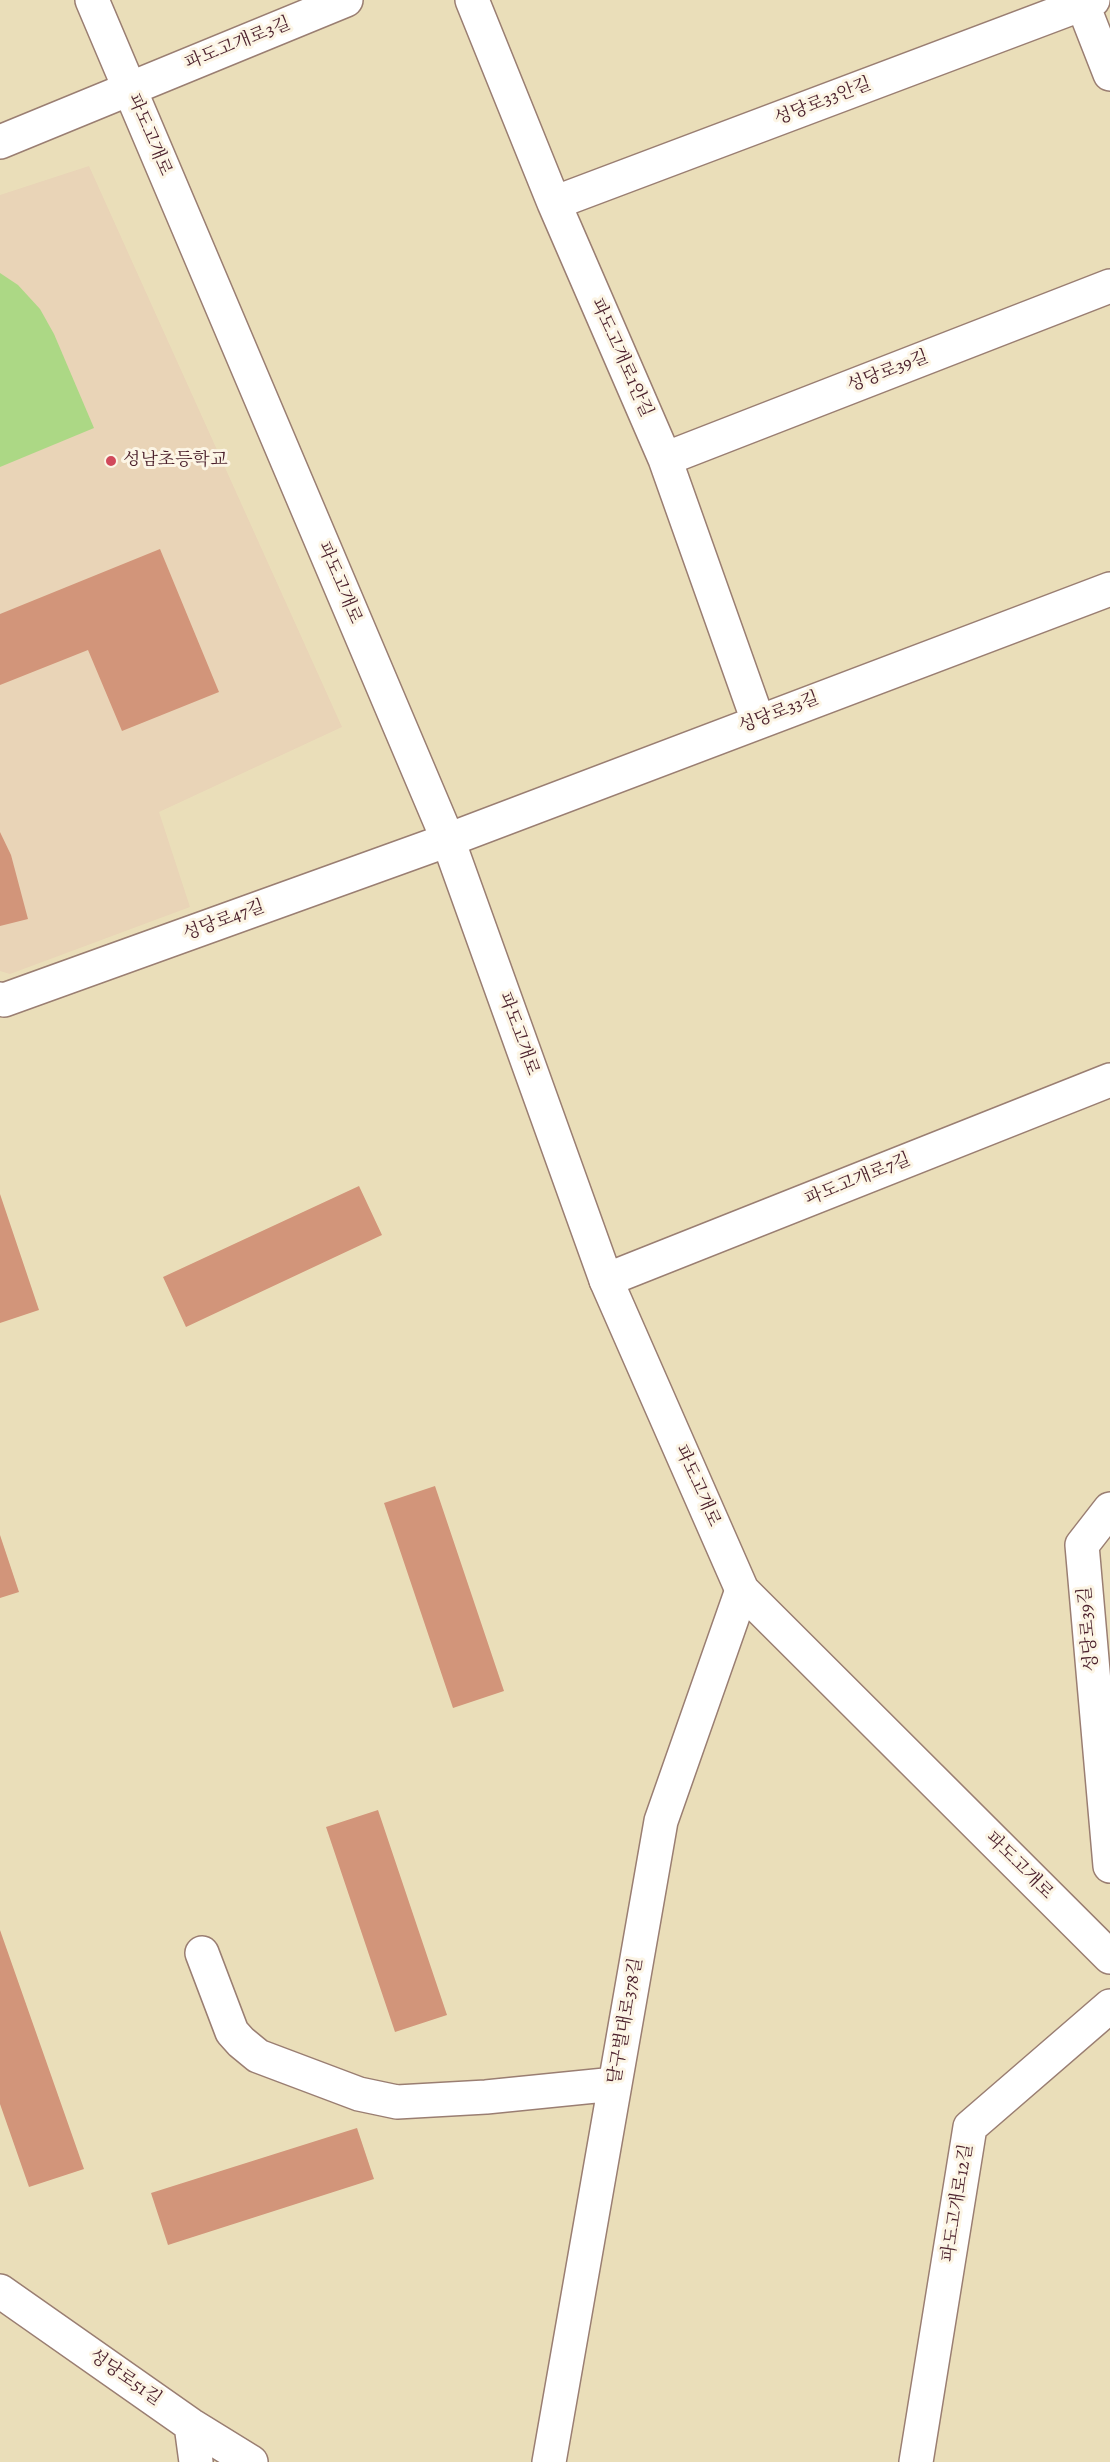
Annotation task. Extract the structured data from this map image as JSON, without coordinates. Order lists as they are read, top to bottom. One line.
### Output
{"streets":{"street":["파도고개로3길","성당로33안길","파도고개로","파도고개로1안길","성당로39길","성당로33길","성당로47길","파도고개로7길","달구벌대로378길","파도고개로12길","성당로51길"]},"crossings":[["파도고개로3길","파도고개로"],["성당로33안길","파도고개로1안길"],["파도고개로","성당로33길"],["파도고개로","성당로47길"],["파도고개로","파도고개로7길"],["파도고개로","달구벌대로378길"],["파도고개로1안길","성당로39길"],["파도고개로1안길","성당로33길"],["성당로33길","성당로47길"]],"places":["성남초등학교"]}
